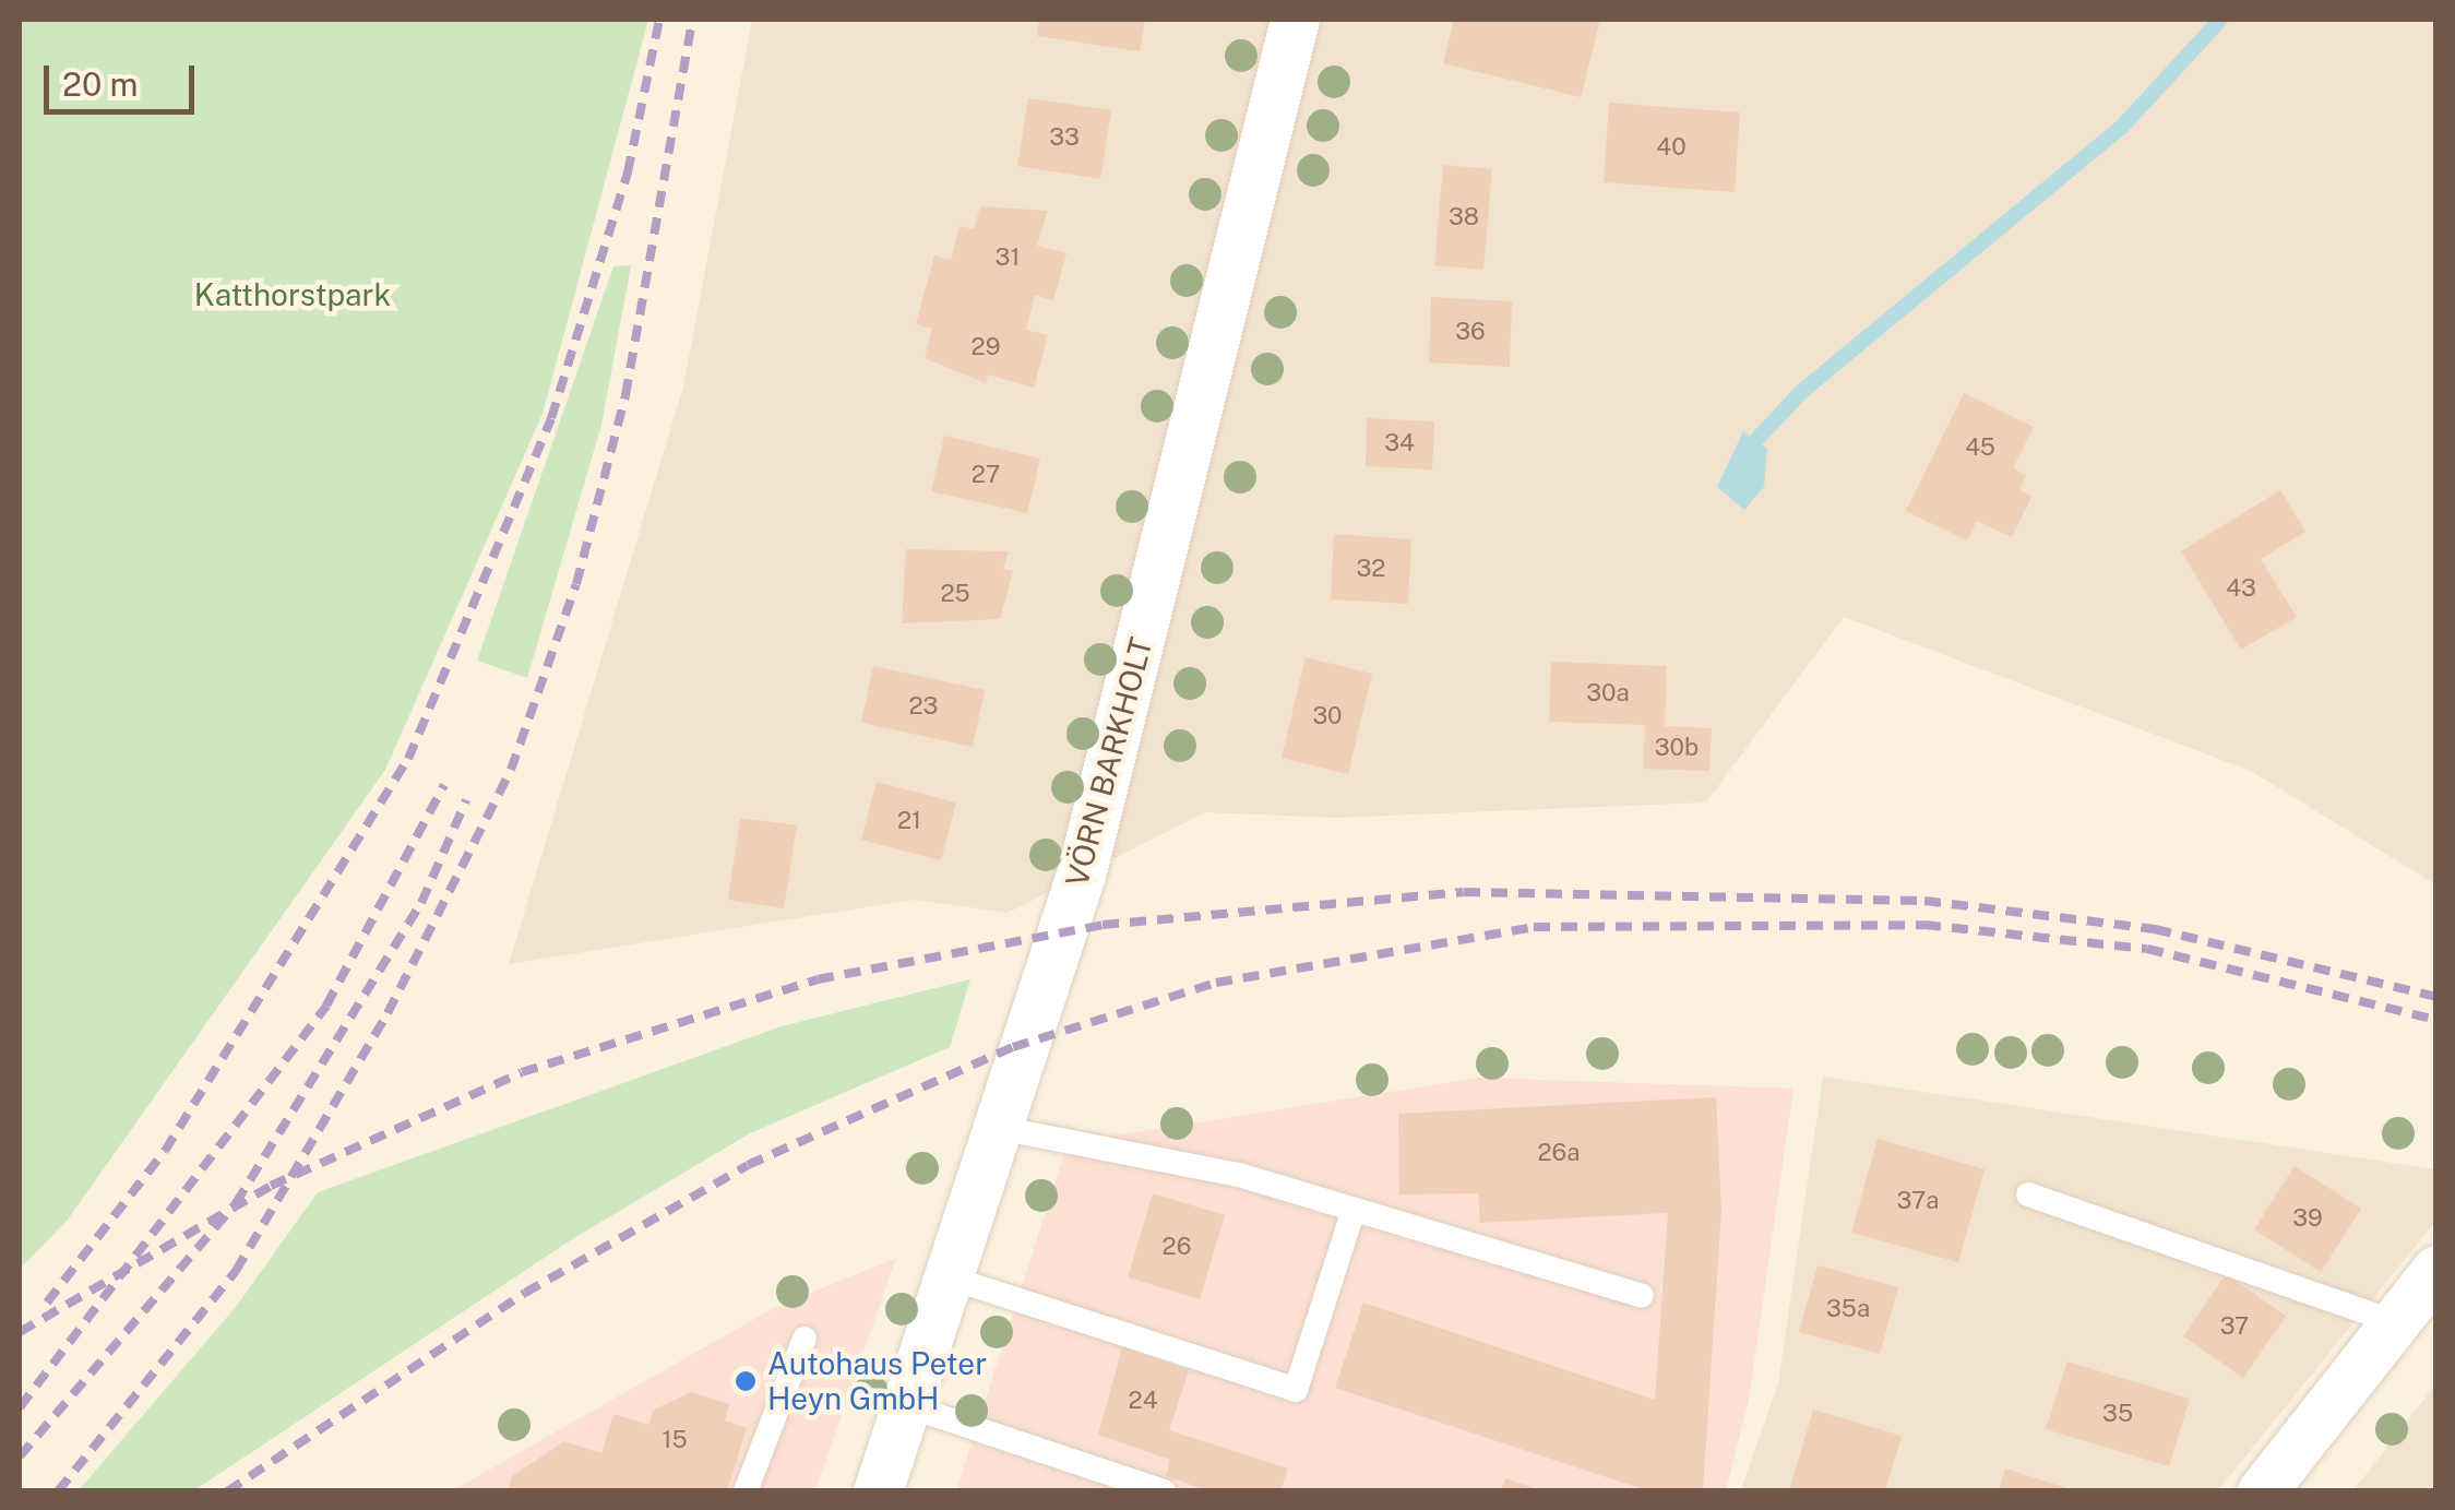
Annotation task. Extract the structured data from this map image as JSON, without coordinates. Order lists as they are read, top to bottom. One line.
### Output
{"streets":{"street":["VÖRN BARKHOLT"]},"parks":["Katthorstpark"],"places":["Autohaus Peter Heyn GmbH"],"house_numbers":["33","40","38","31","36","29","34","45","27","32","43","25","30a","23","30","30b","21","26a","37a","39","26","35a","37","24","35","15"],"scale_bar":"20 m"}
